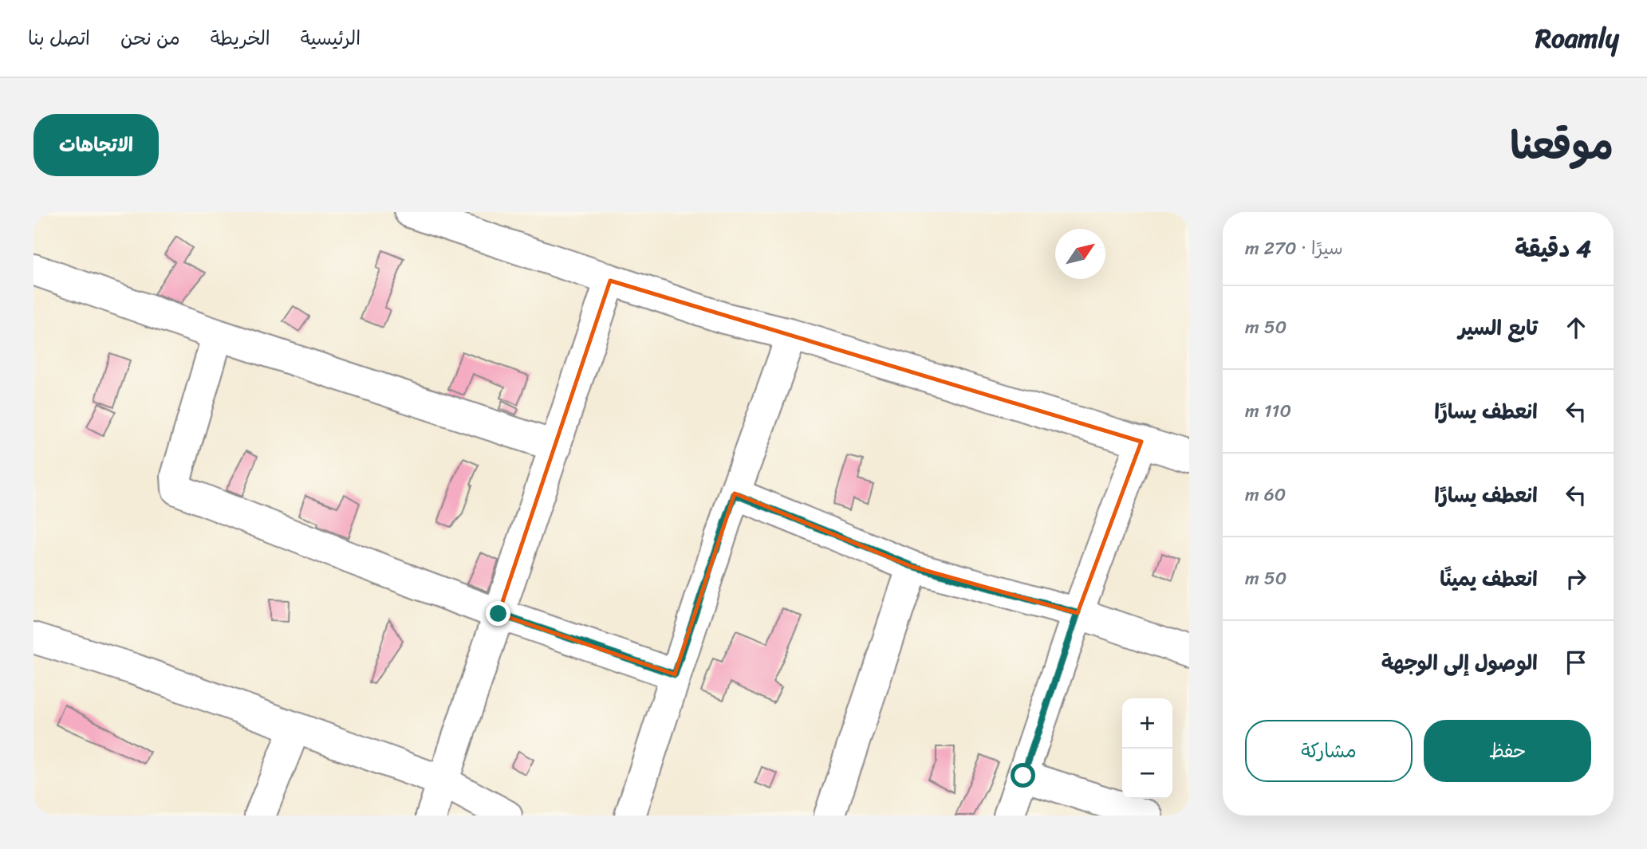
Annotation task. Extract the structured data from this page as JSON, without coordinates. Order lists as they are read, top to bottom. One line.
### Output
{"north":"top right","page":{"header":"Roamly","nav":["الرئيسية","الخريطة","من نحن","اتصل بنا"],"title":"موقعنا","buttons":["الاتجاهات",["حفظ","مشاركة"]],"heading":["4 دقيقة","سيرًا · 270 m"],"list":[["تابع السير","50 m"],["انعطف يسارًا","110 m"],["انعطف يسارًا","60 m"],["انعطف يمينًا","50 m"],"الوصول إلى الوجهة"],"map_buttons":["+","−"]}}
